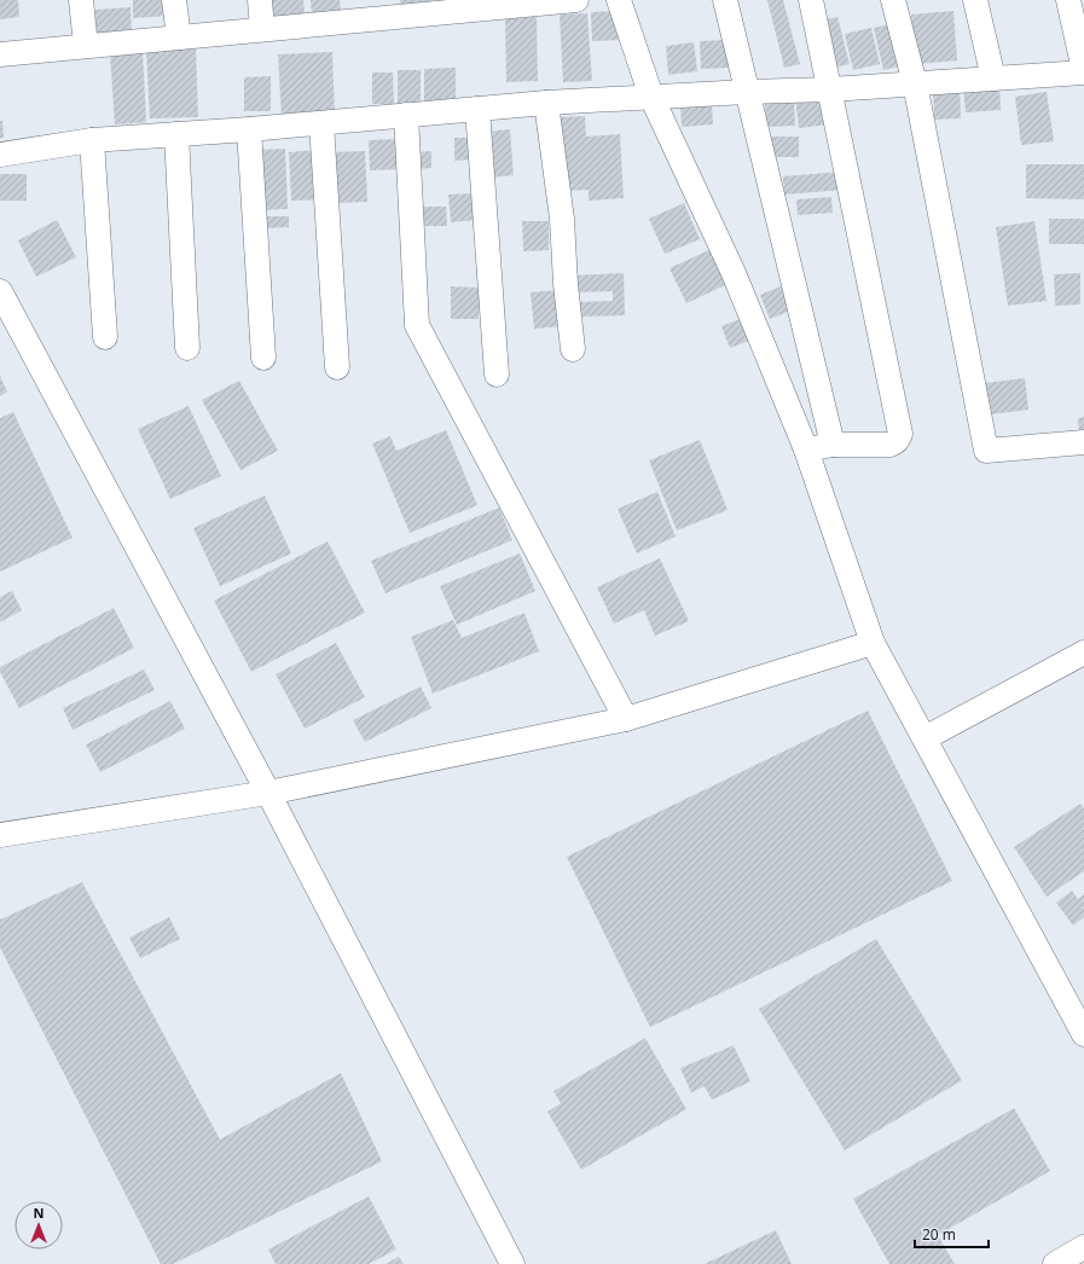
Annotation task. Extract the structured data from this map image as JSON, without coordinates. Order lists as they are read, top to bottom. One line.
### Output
{"scale_bar":"20 m","north":"top"}
